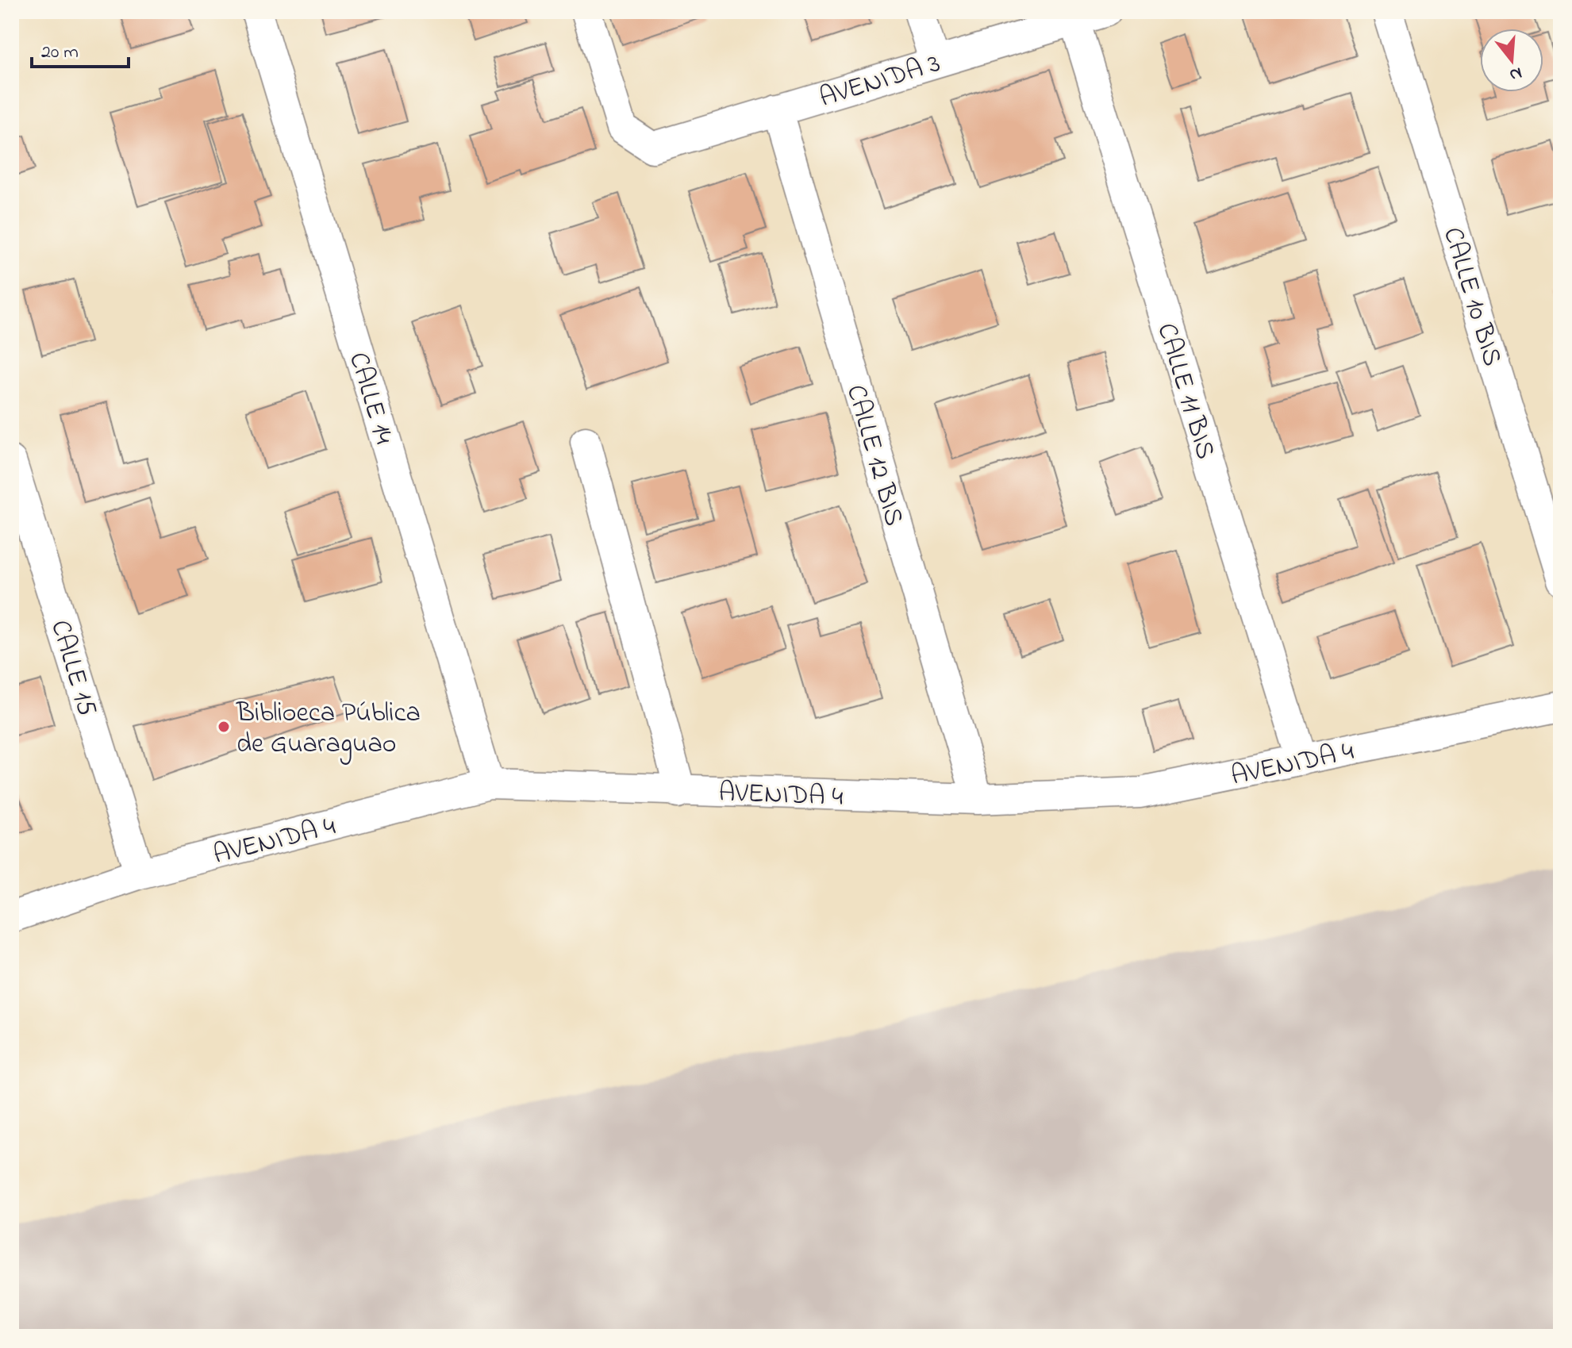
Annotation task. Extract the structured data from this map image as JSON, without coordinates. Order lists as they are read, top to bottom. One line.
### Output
{"streets":{"street":["AVENIDA 3","CALLE 10 BIS","CALLE 11 BIS","CALLE 14","CALLE 12 BIS","CALLE 15","AVENIDA 4"]},"crossings":[["AVENIDA 3","CALLE 11 BIS"],["AVENIDA 3","CALLE 12 BIS"],["CALLE 11 BIS","AVENIDA 4"],["CALLE 14","AVENIDA 4"],["CALLE 12 BIS","AVENIDA 4"],["CALLE 15","AVENIDA 4"]],"places":["Biblioeca Pública de Guaraguao"],"scale_bar":"20 m","north":"bottom"}
